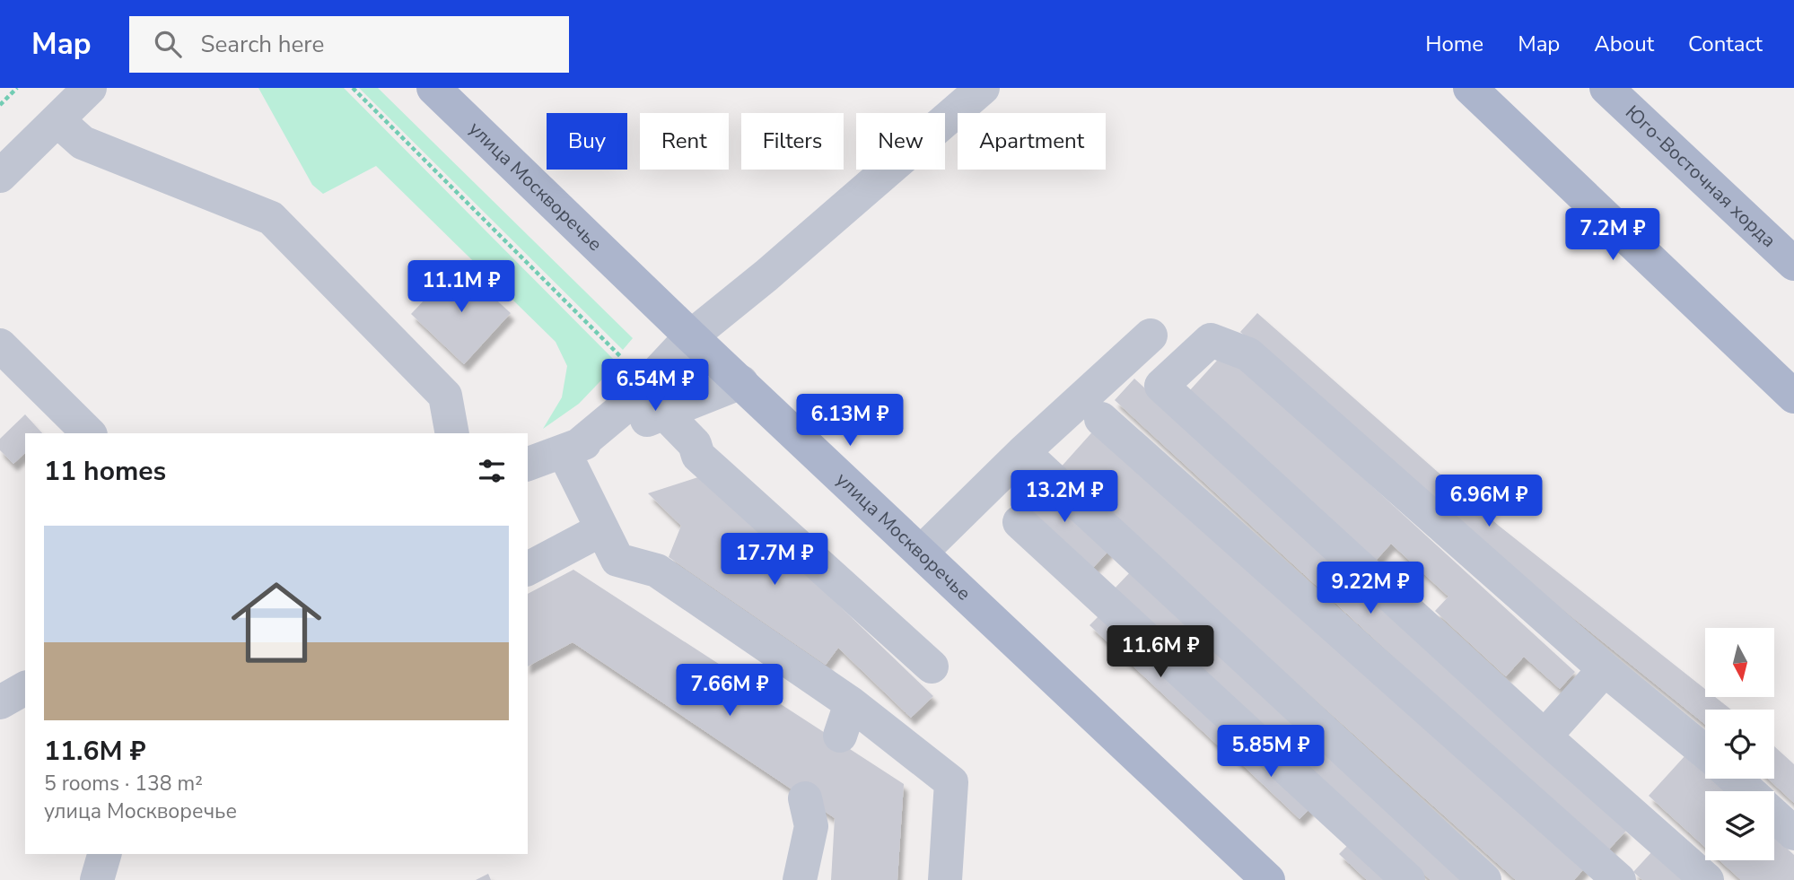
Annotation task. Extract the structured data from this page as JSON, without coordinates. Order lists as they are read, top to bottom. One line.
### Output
{"streets":{"main road":["Юго-Восточная хорда","улица Москворечье"]},"north":"bottom","page":{"header":"Map","search":"Search here","nav":["Home","Map","About","Contact"],"chip":["Buy","Rent","Filters","New","Apartment"],"price":["7.2M ₽","11.1M ₽","6.54M ₽","6.13M ₽","13.2M ₽","6.96M ₽","17.7M ₽","9.22M ₽","11.6M ₽","7.66M ₽","5.85M ₽"],"heading":"11 homes","list":[{"name":"11.6M ₽","note":"5 rooms · 138 m² · улица Москворечье"}]}}
